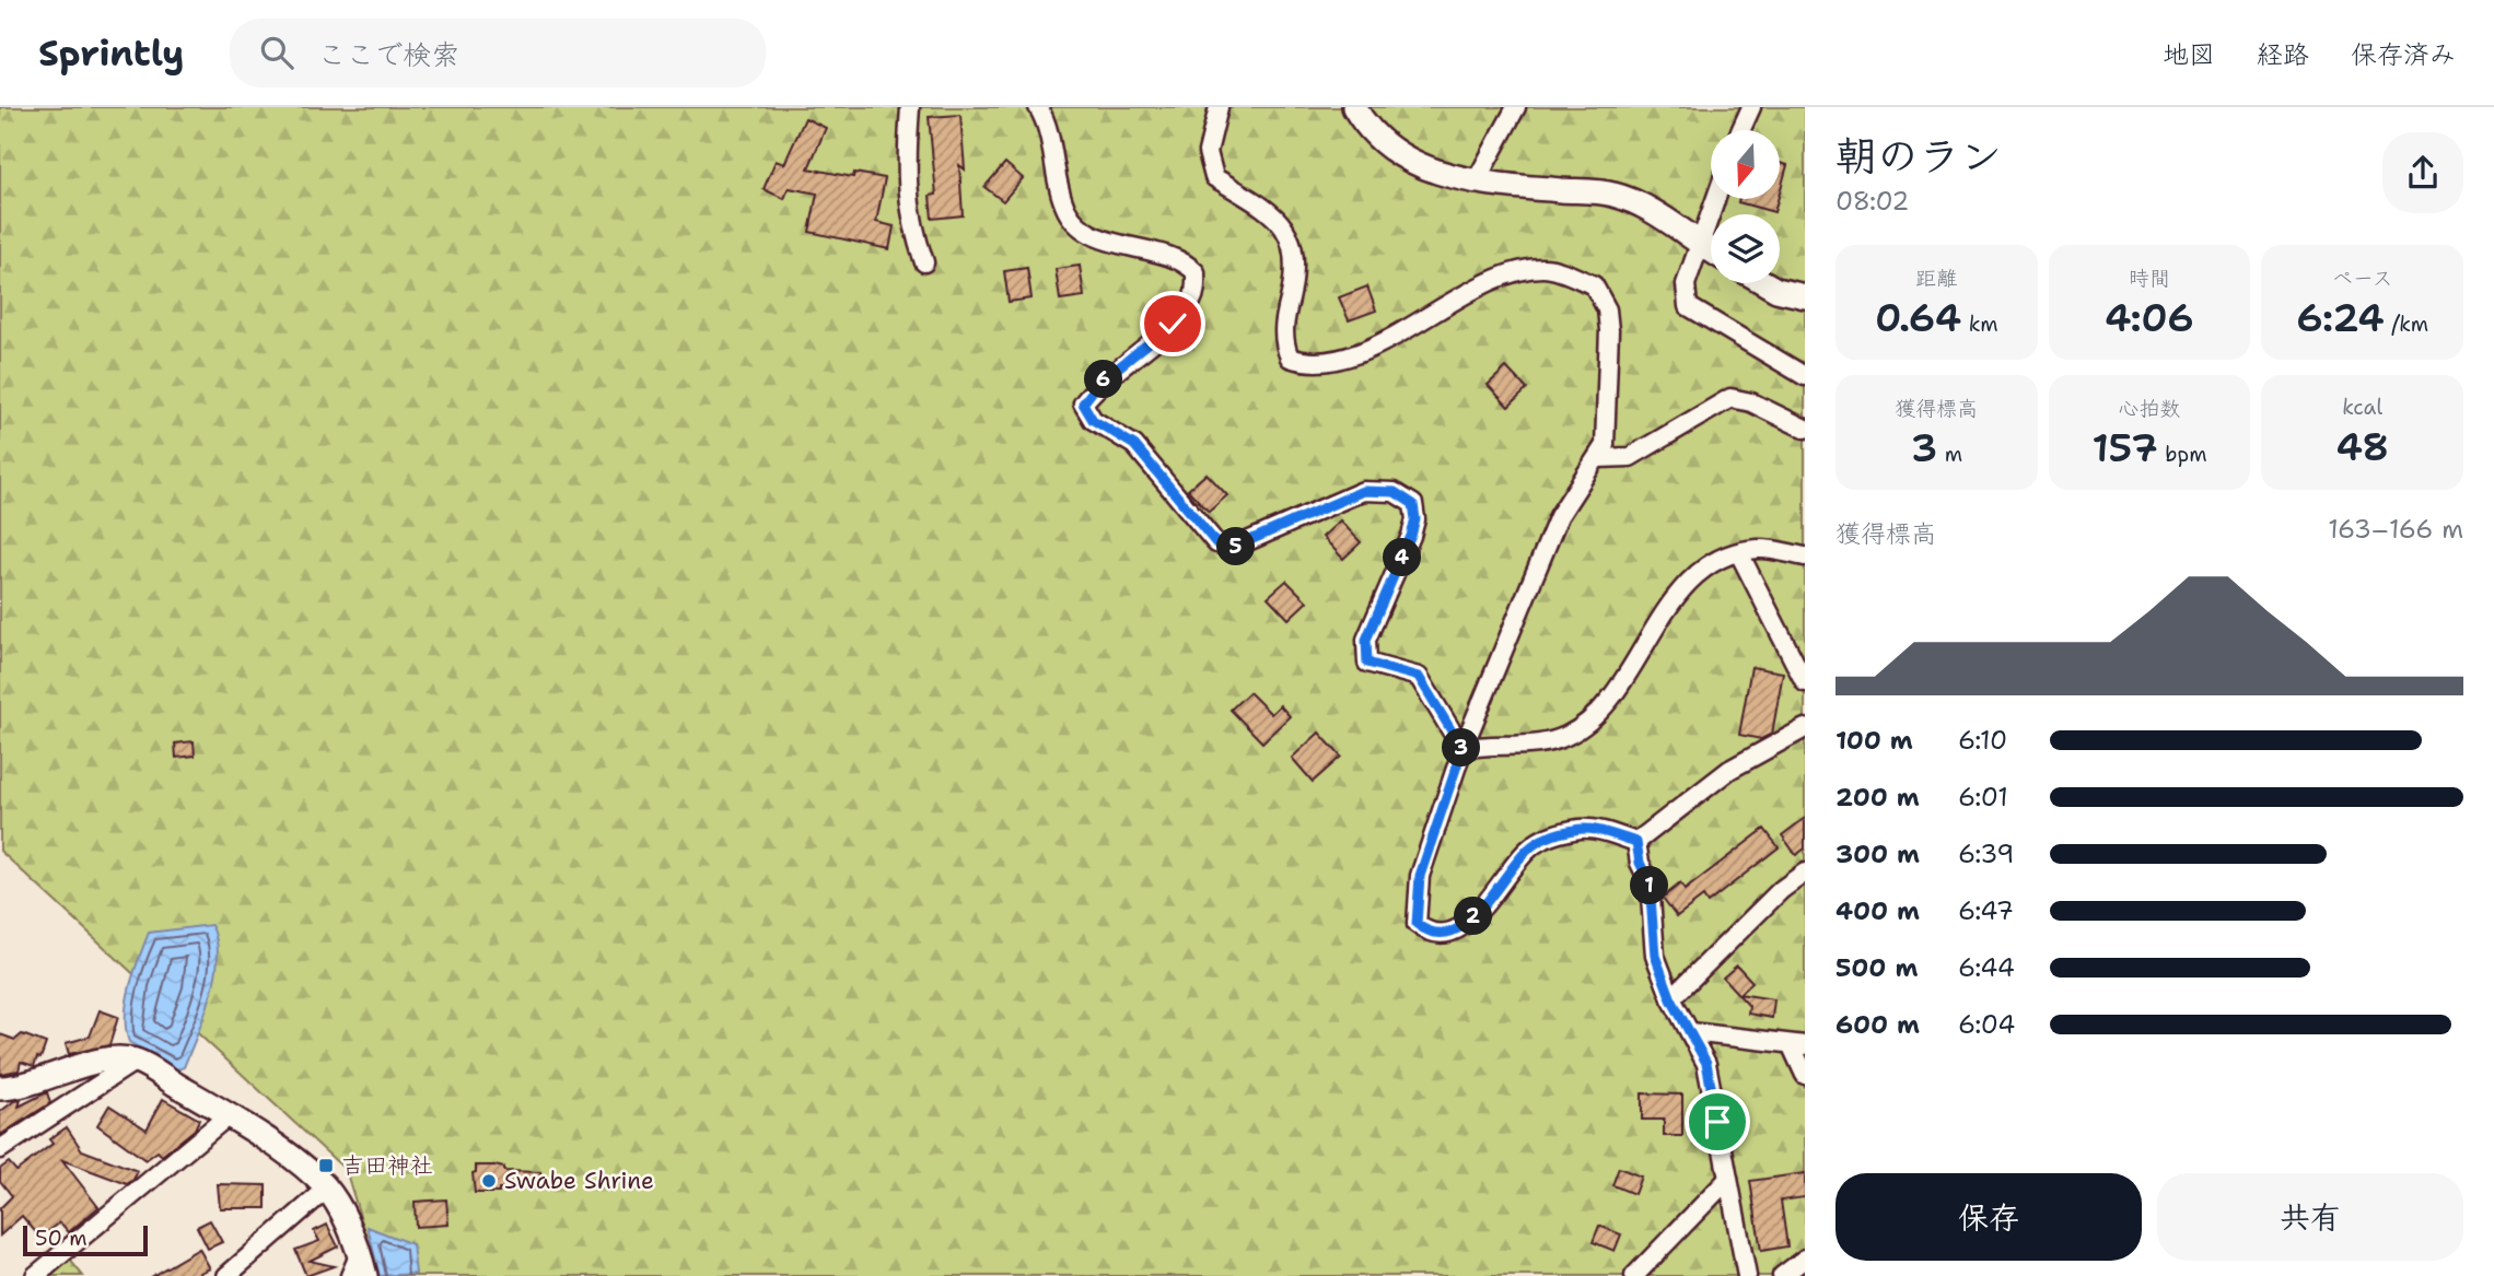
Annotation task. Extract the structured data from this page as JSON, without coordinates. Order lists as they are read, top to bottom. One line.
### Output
{"places":{"transit":["吉田神社"],"other":["Swabe Shrine"]},"scale_bar":"50 m","north":"bottom","page":{"header":"Sprintly","search":"ここで検索","nav":["地図","経路","保存済み"],"heading":["朝のラン","08:02"],"stats":[["距離","0.64 km"],["時間","4:06"],["ペース","6:24 /km"],["獲得標高","3 m"],["心拍数","157 bpm"],["kcal","48"]],"pins":["6","5","4","3","1","2"],"chart":["獲得標高","163–166 m"],"list":[{"name":"100 m","note":"6:10"},{"name":"200 m","note":"6:01"},{"name":"300 m","note":"6:39"},{"name":"400 m","note":"6:47"},{"name":"500 m","note":"6:44"},{"name":"600 m","note":"6:04"}],"buttons":["保存","共有"],"scale":"50 m"}}
